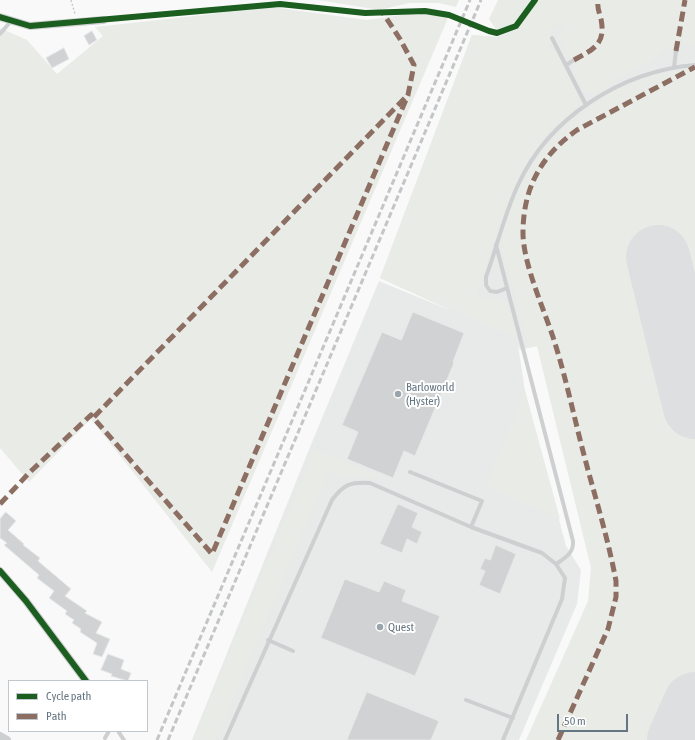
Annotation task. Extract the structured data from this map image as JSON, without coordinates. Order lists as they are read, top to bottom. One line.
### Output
{"places":["Barloworld (Hyster)","Quest"],"legend":["Cycle path","Path"],"scale_bar":"50 m"}
